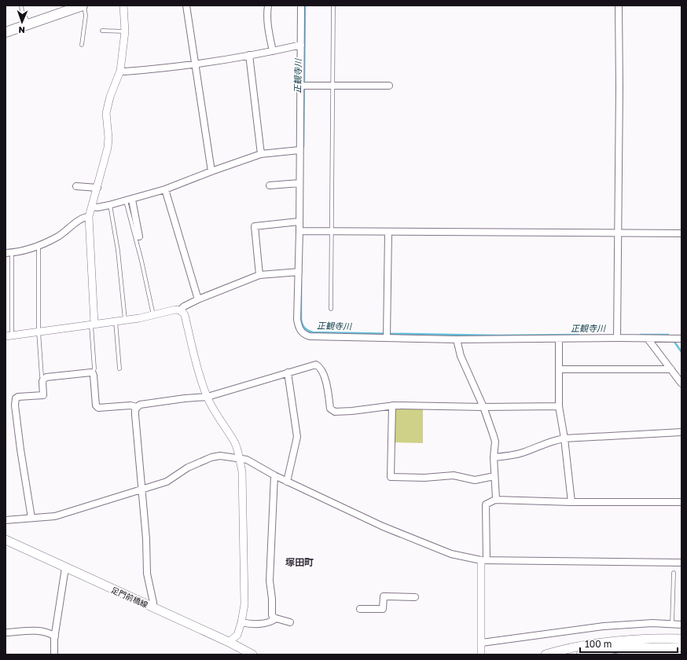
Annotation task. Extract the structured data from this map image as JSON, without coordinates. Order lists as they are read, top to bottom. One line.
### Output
{"streets":{"main road":["足門前橋線"]},"districts":["塚田町"],"water":["正観寺川"],"scale_bar":"100 m","north":"bottom"}
